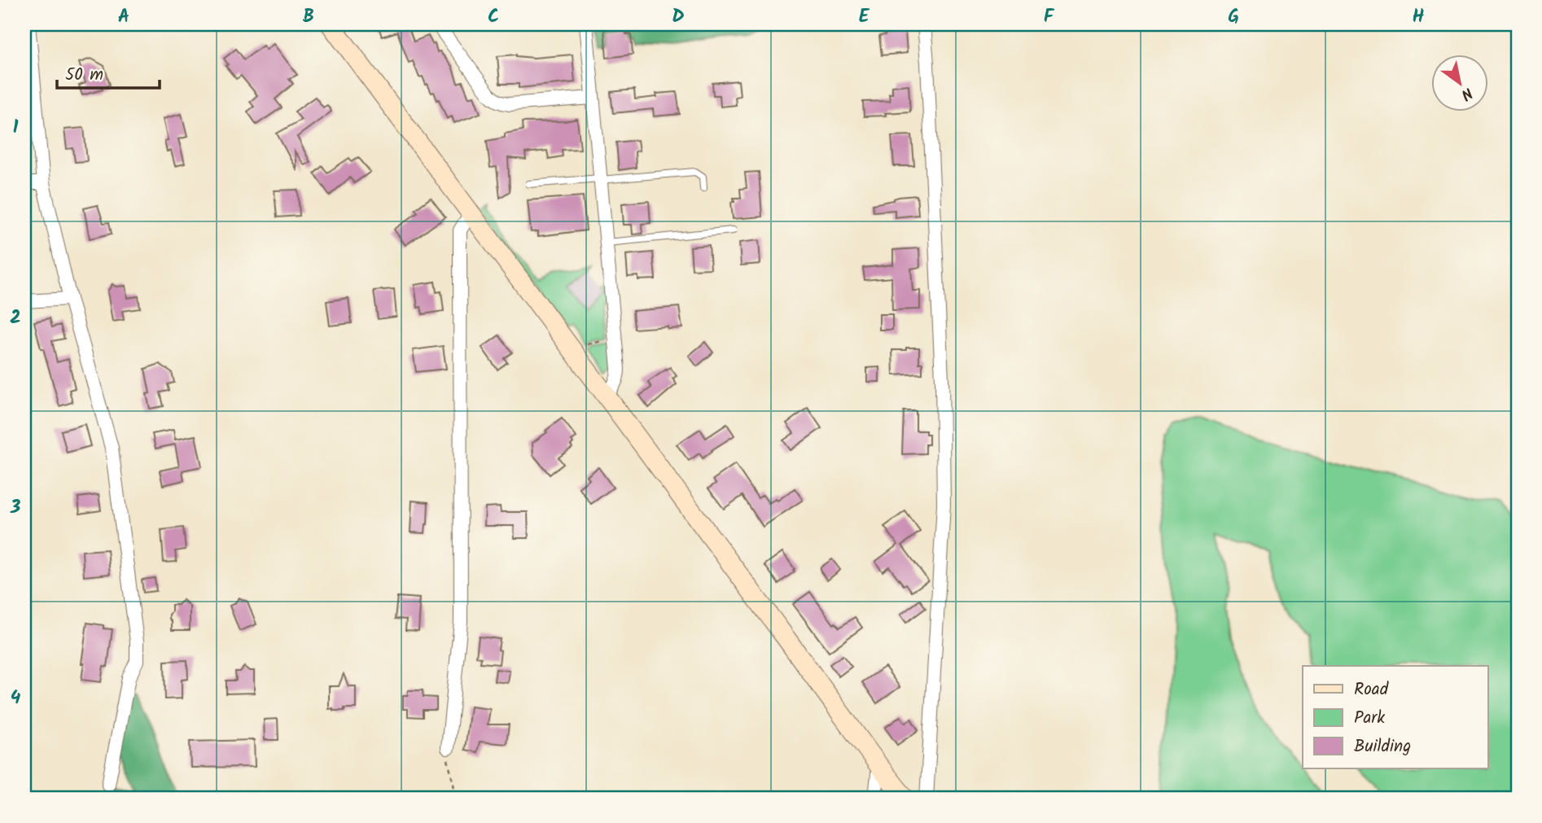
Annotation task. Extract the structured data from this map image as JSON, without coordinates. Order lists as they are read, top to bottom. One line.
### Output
{"legend":["Road","Park","Building"],"scale_bar":"50 m","north":"bottom right","grid":{"columns":["A","B","C","D","E","F","G","H"],"rows":["1","2","3","4"]}}
